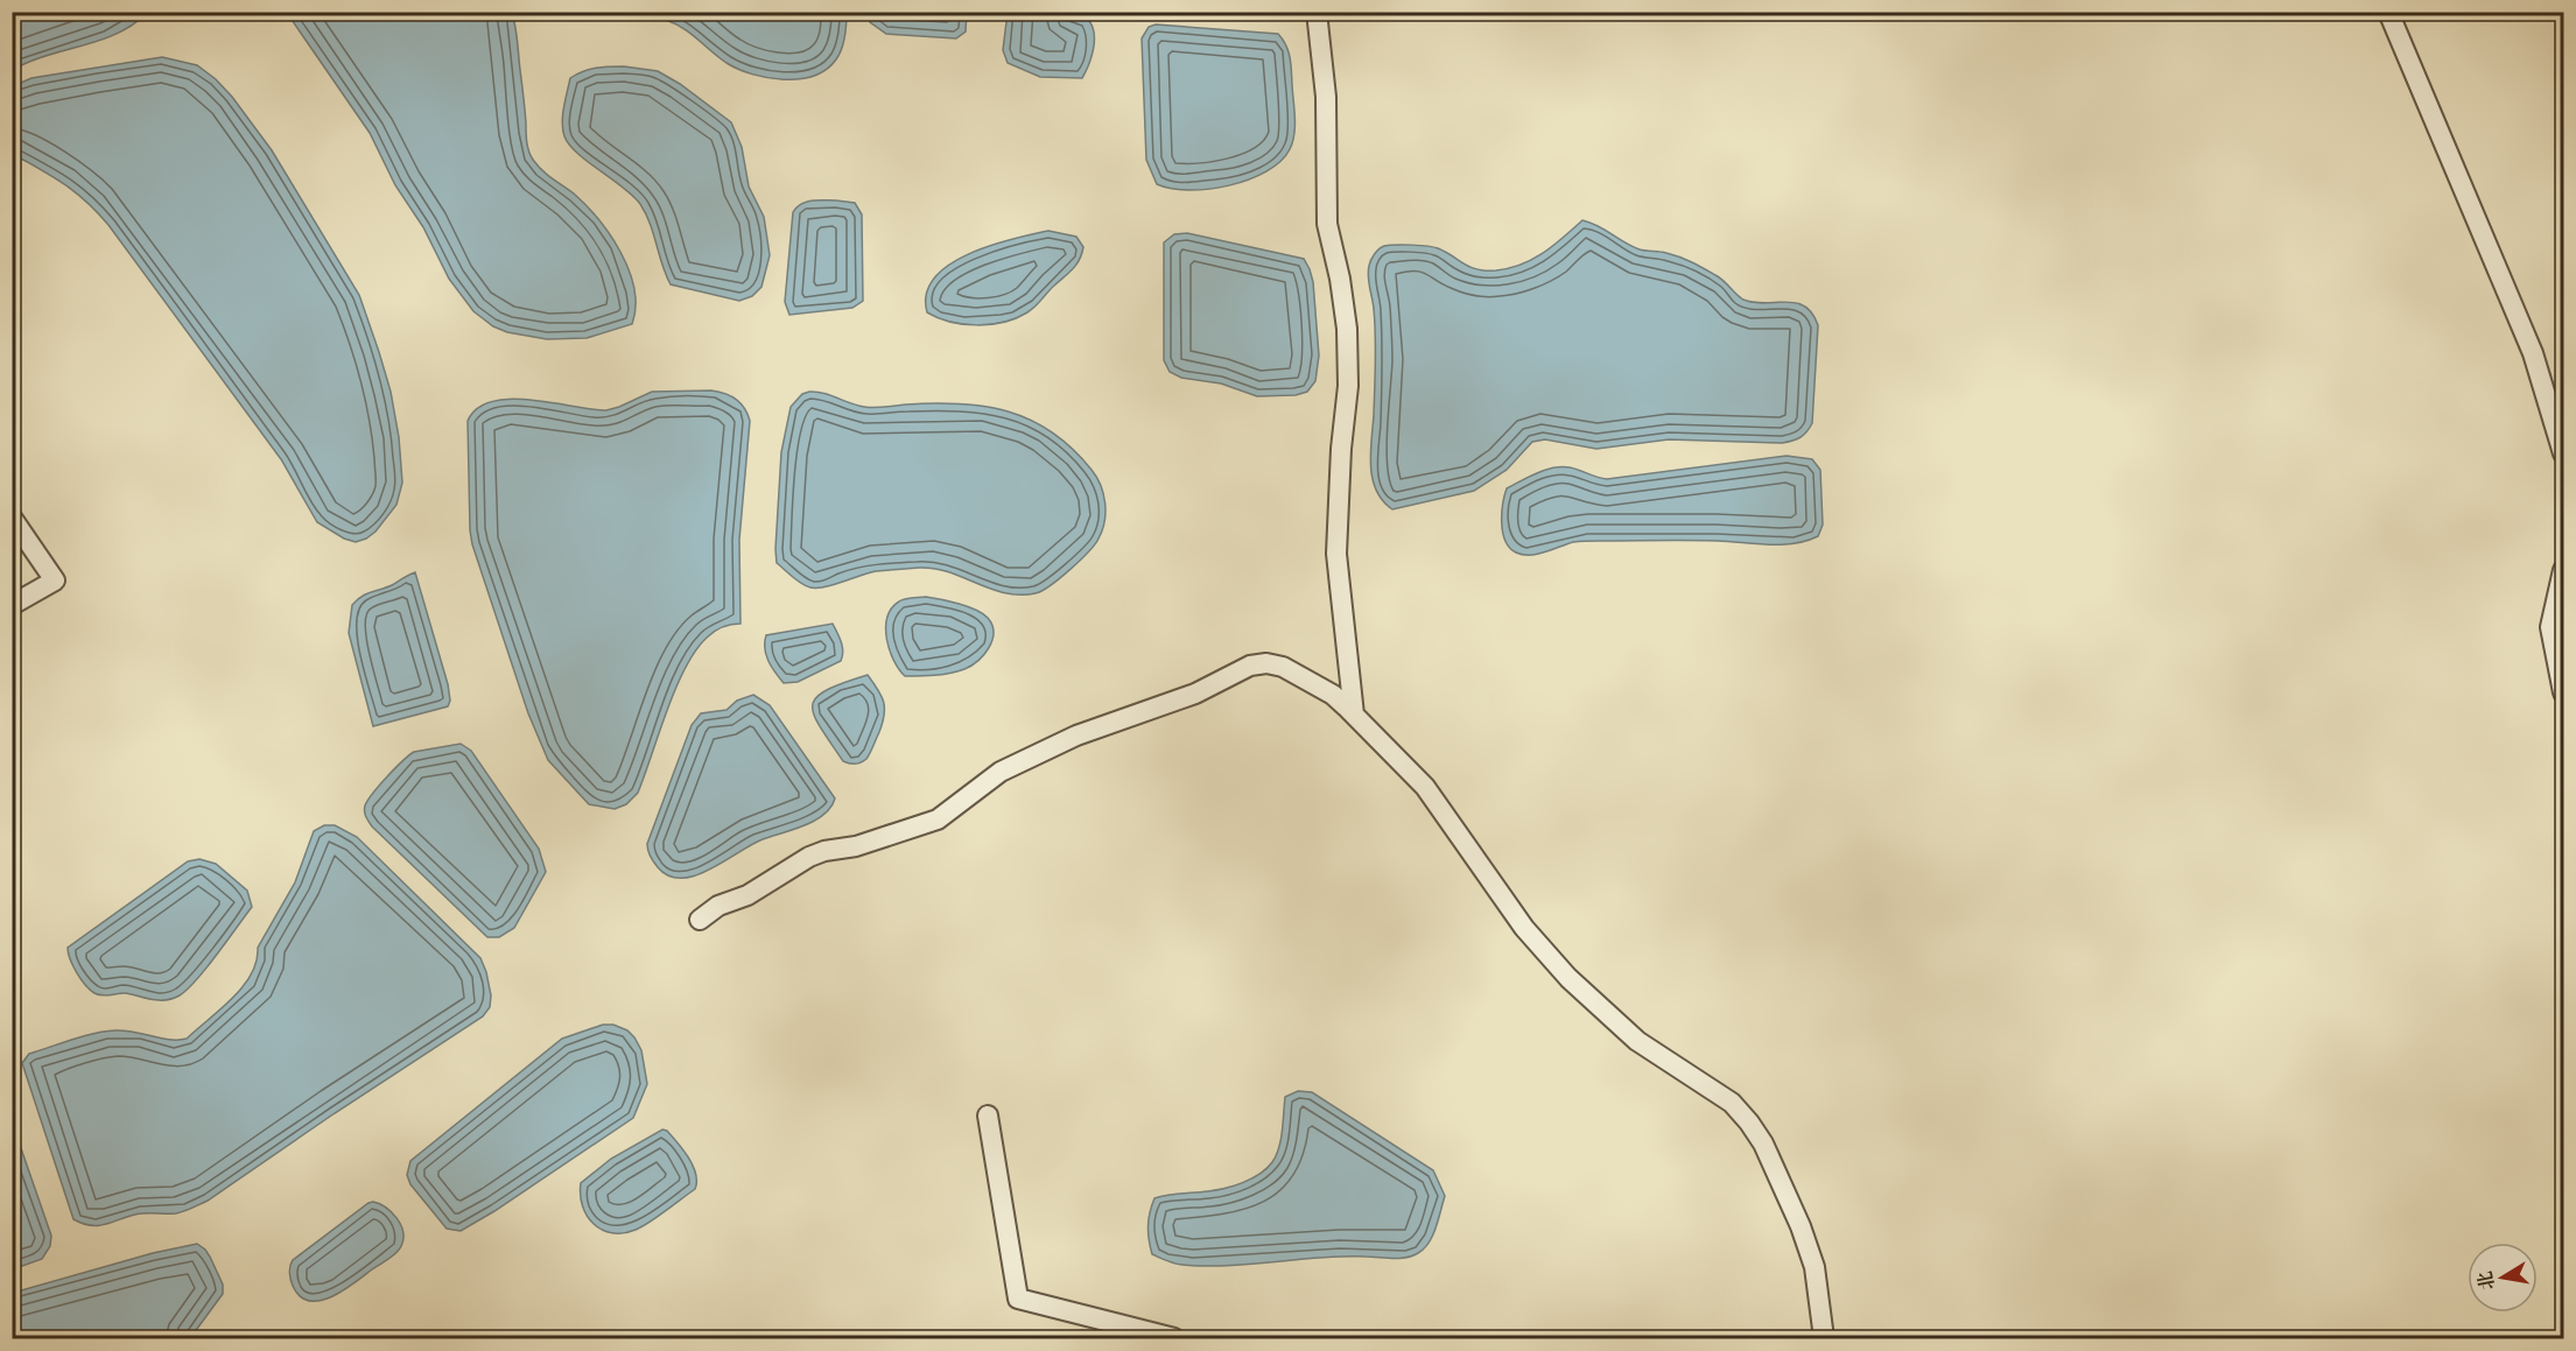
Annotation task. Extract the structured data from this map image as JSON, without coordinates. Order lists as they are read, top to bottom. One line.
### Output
{"north":"left"}
